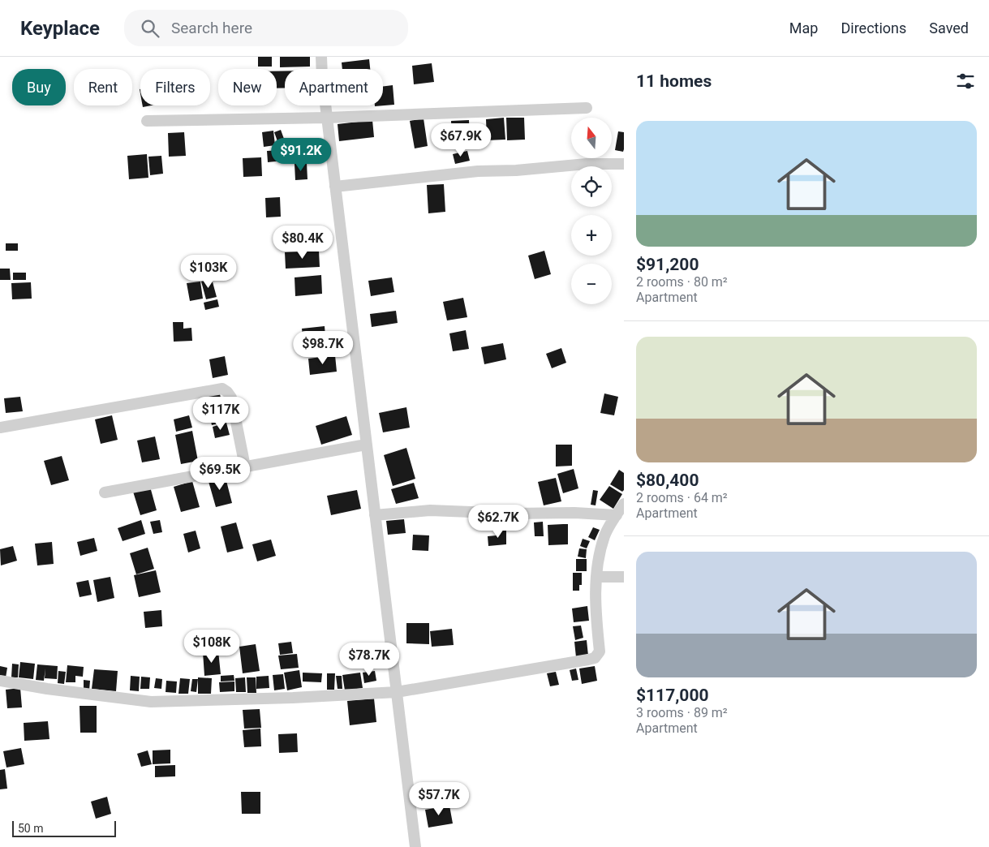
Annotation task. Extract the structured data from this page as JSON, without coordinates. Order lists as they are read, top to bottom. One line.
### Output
{"scale_bar":"50 m","north":"top","page":{"header":"Keyplace","search":"Search here","nav":["Map","Directions","Saved"],"heading":"11 homes","chip":["Buy","Rent","Filters","New","Apartment"],"list":[{"name":"$91,200","note":"2 rooms · 80 m² · Apartment"},{"name":"$80,400","note":"2 rooms · 64 m² · Apartment"},{"name":"$117,000","note":"3 rooms · 89 m² · Apartment"}],"map_buttons":["+","−"],"price":["$67.9K","$91.2K","$80.4K","$103K","$98.7K","$117K","$69.5K","$62.7K","$108K","$78.7K","$57.7K"],"scale":"50 m"}}
